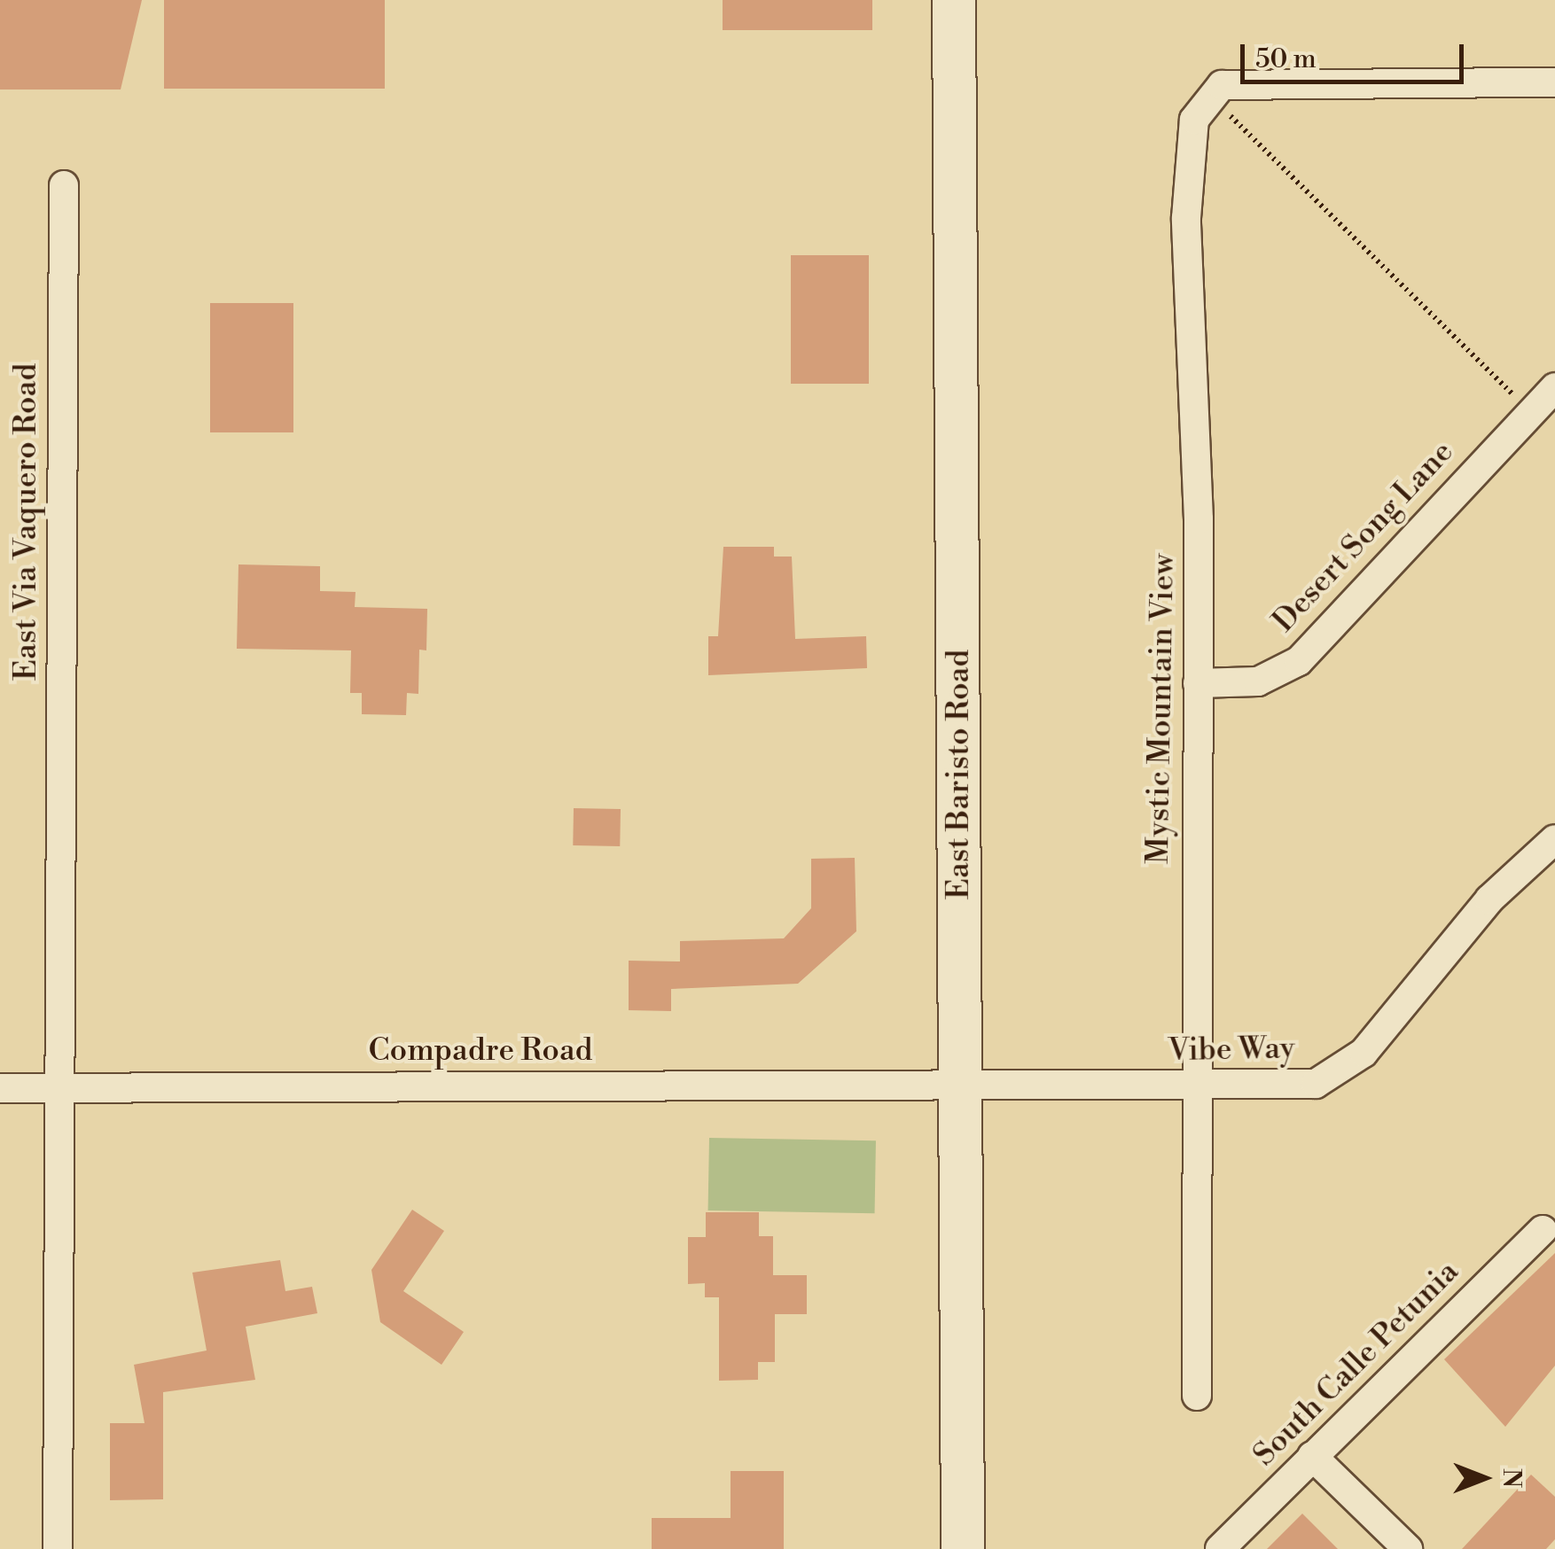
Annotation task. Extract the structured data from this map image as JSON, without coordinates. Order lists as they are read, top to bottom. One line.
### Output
{"streets":{"street":["East Via Vaquero Road","Desert Song Lane","Mystic Mountain View","East Baristo Road","Vibe Way","Compadre Road","South Calle Petunia"]},"crossings":[["East Via Vaquero Road","Compadre Road"],["Desert Song Lane","Mystic Mountain View"],["Mystic Mountain View","Vibe Way"],["East Baristo Road","Vibe Way"],["East Baristo Road","Compadre Road"],["Vibe Way","Compadre Road"]],"scale_bar":"50 m","north":"right"}
